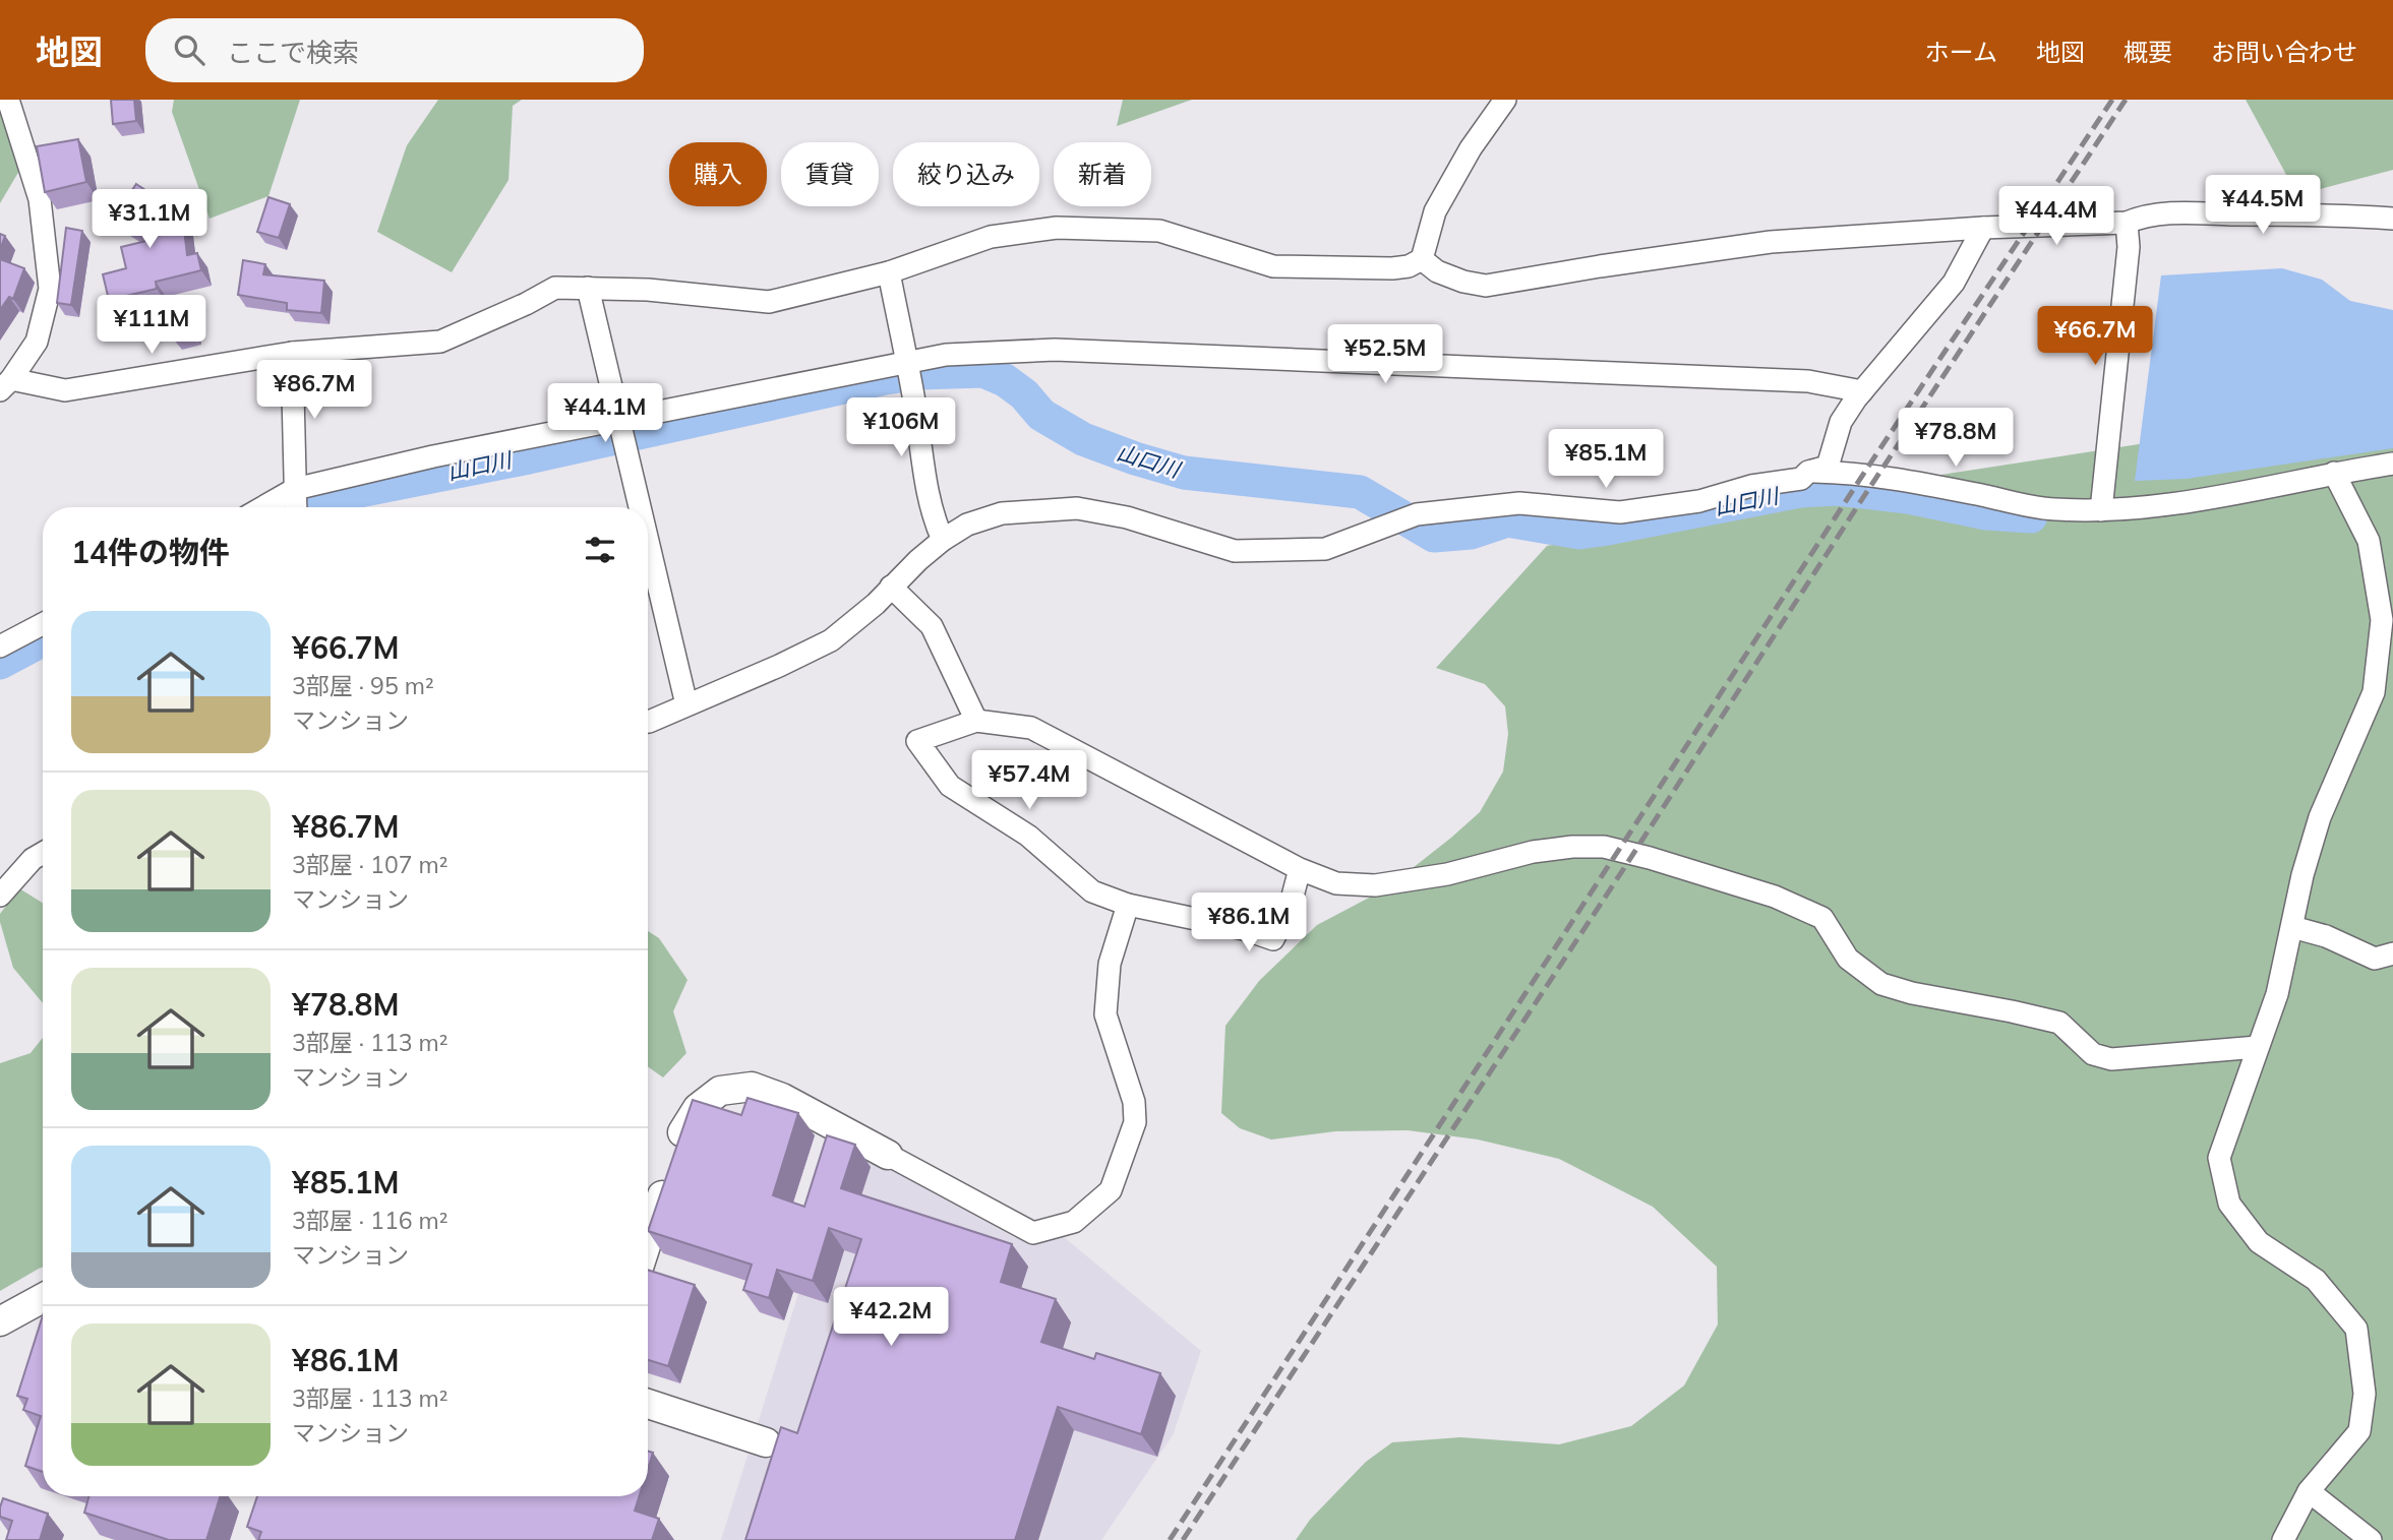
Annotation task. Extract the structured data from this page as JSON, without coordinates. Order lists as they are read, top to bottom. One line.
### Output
{"water":["山口川"],"page":{"header":"地図","search":"ここで検索","nav":["ホーム","地図","概要","お問い合わせ"],"chip":["購入","賃貸","絞り込み","新着"],"price":["¥44.5M","¥44.4M","¥31.1M","¥111M","¥66.7M","¥52.5M","¥86.7M","¥44.1M","¥106M","¥78.8M","¥85.1M","¥57.4M","¥86.1M","¥42.2M"],"heading":"14件の物件","list":[{"name":"¥66.7M","note":"3部屋 · 95 m² · マンション"},{"name":"¥86.7M","note":"3部屋 · 107 m² · マンション"},{"name":"¥78.8M","note":"3部屋 · 113 m² · マンション"},{"name":"¥85.1M","note":"3部屋 · 116 m² · マンション"},{"name":"¥86.1M","note":"3部屋 · 113 m² · マンション"}]}}
